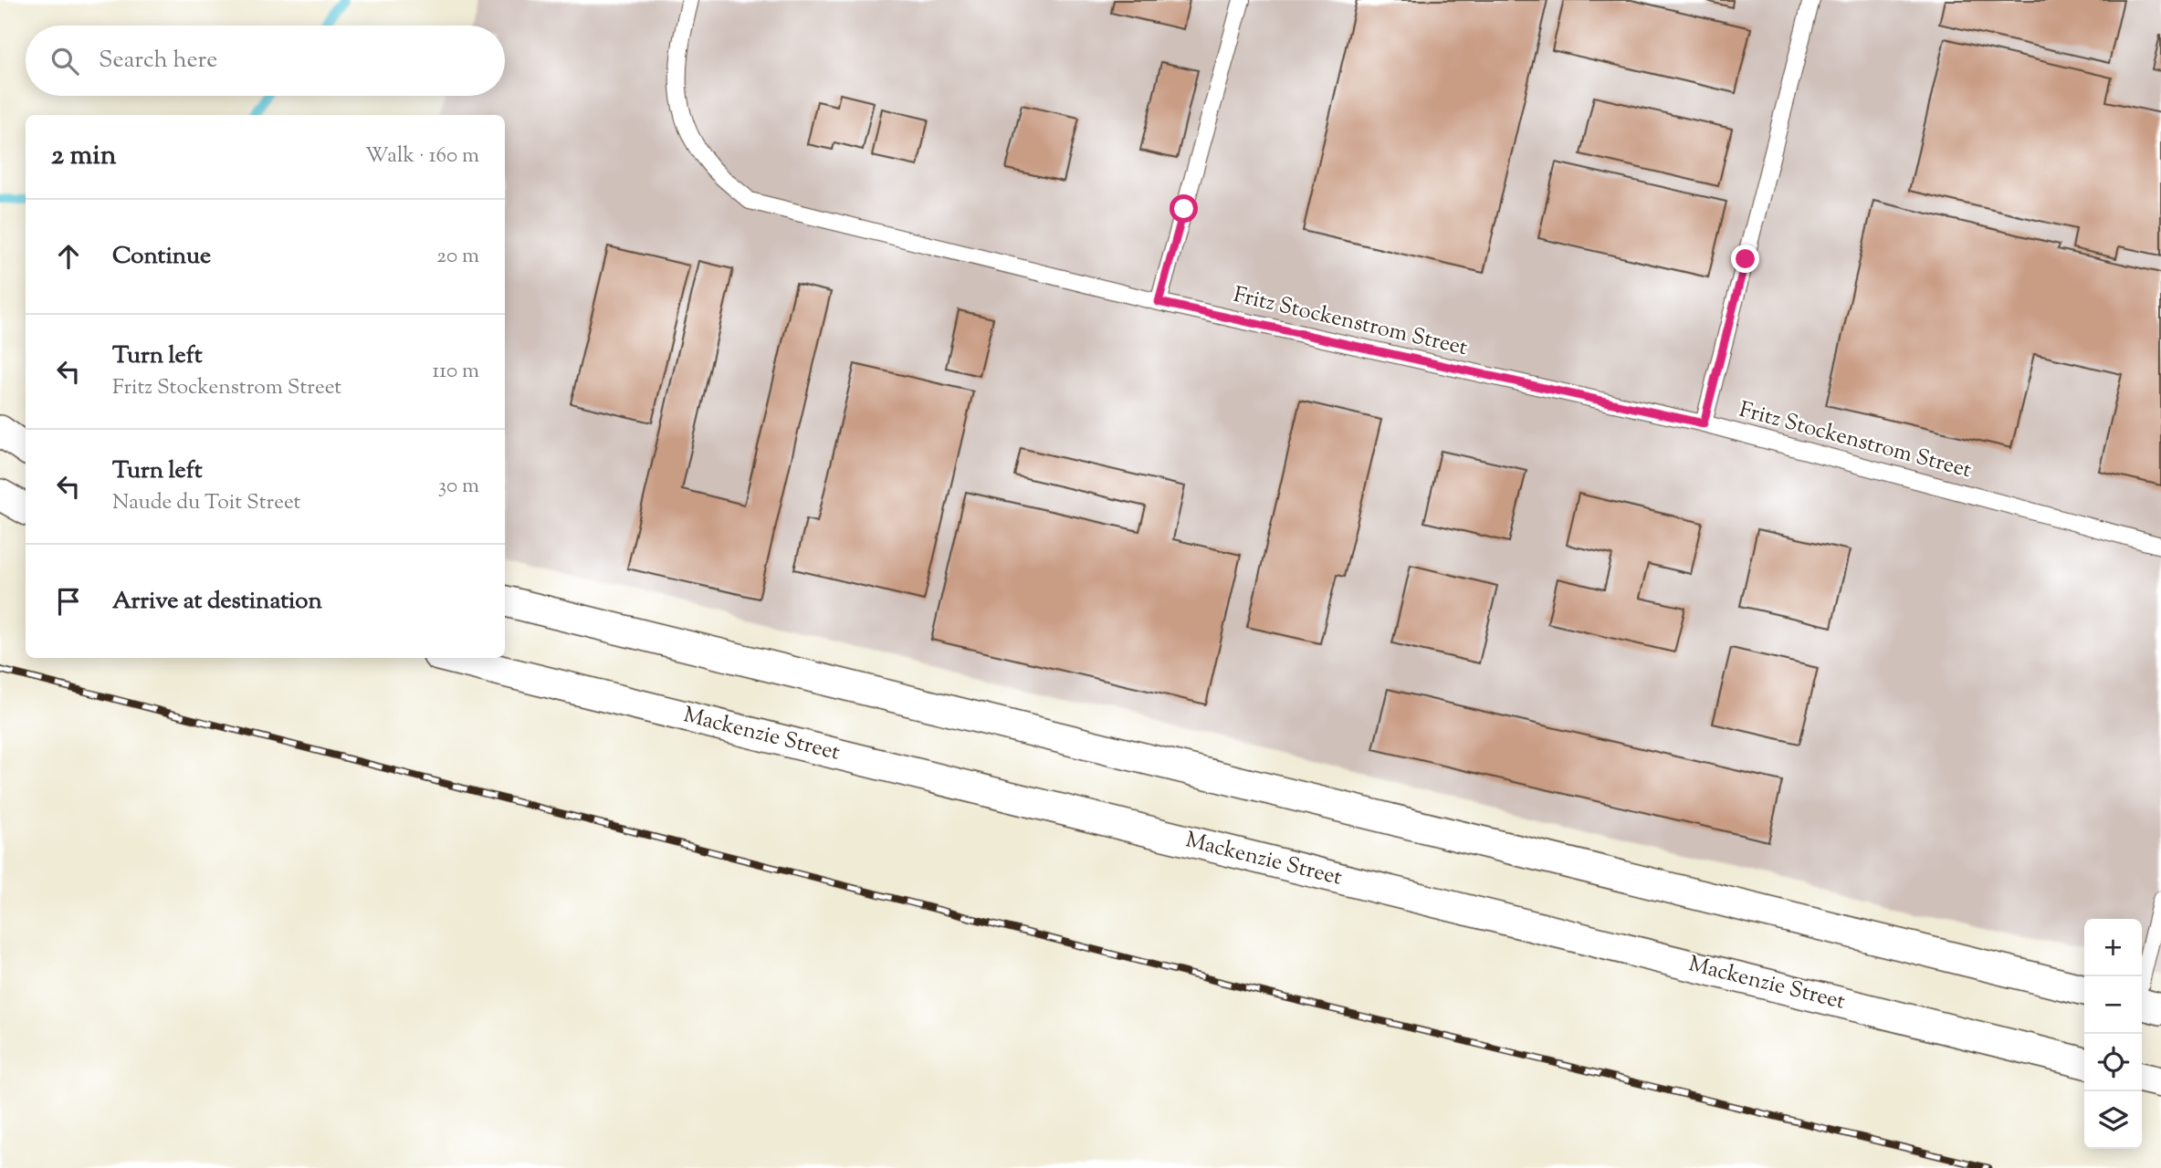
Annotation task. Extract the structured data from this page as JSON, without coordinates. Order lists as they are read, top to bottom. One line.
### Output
{"streets":{"street":["Mackenzie Street"],"lane":["Fritz Stockenstrom Street"]},"page":{"search":"Search here","heading":["2 min","Walk · 160 m"],"list":[["Continue","20 m"],["Turn left","Fritz Stockenstrom Street","110 m"],["Turn left","Naude du Toit Street","30 m"],"Arrive at destination"],"map_buttons":["+","−"]}}
